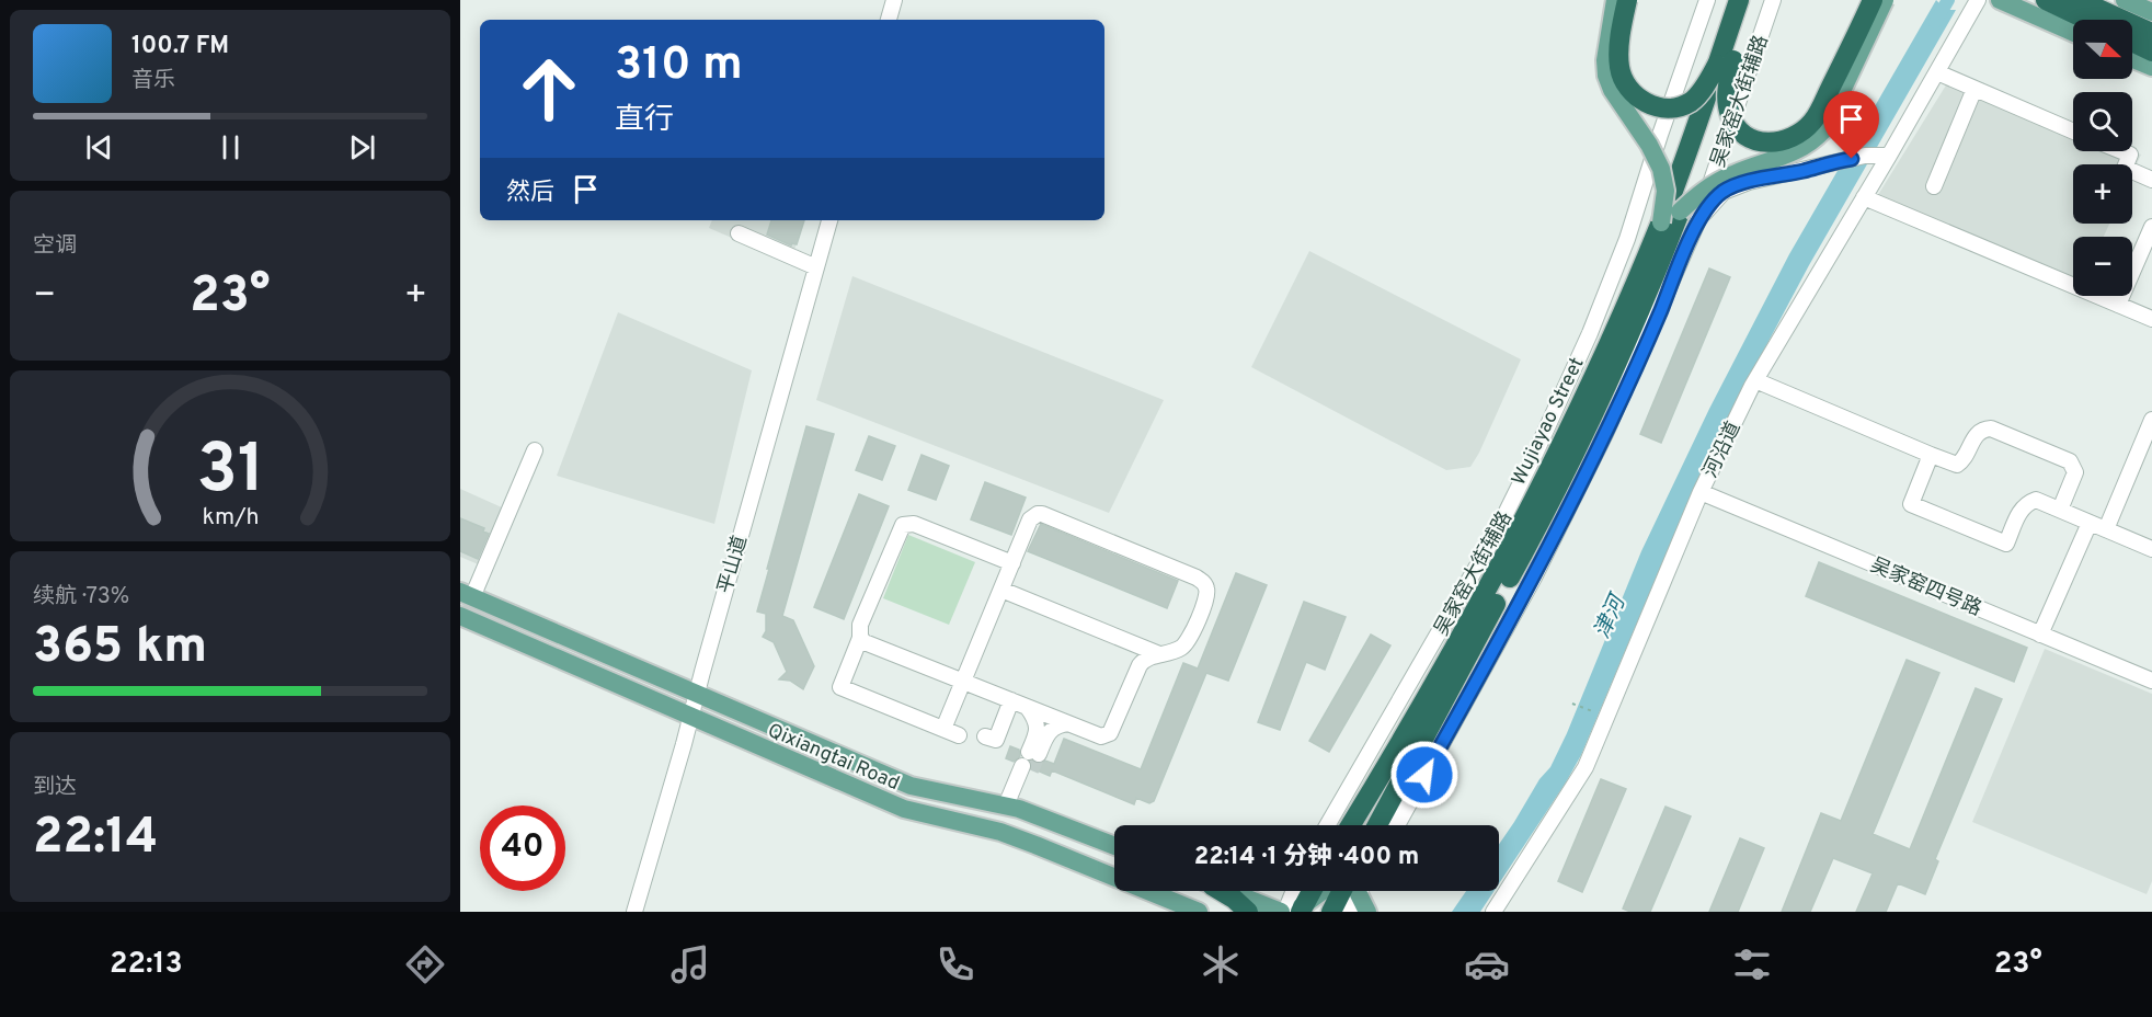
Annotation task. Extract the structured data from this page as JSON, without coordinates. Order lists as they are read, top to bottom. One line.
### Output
{"streets":{"highway":["Wujiayao Street"],"main road":["Qixiangtai Road"],"street":["吴家窑大街辅路","河沿道","平山道","吴家窑四号路"]},"crossings":[["河沿道","吴家窑四号路"],["平山道","Qixiangtai Road"]],"water":["津河"],"north":"right","page":{"map_buttons":["+","−"],"turn":["310 m","直行"],"song":["100.7 FM","音乐"],"then":"然后","tile":["空调",["续航 · 73%","365 km"],["到达","22:14"]],"heat":["−","23°","+"],"limit":"40","trip":"22:14 · 1 分钟 · 400 m","tabs":["22:13","23°"],"gauge":["31","km/h"]}}
